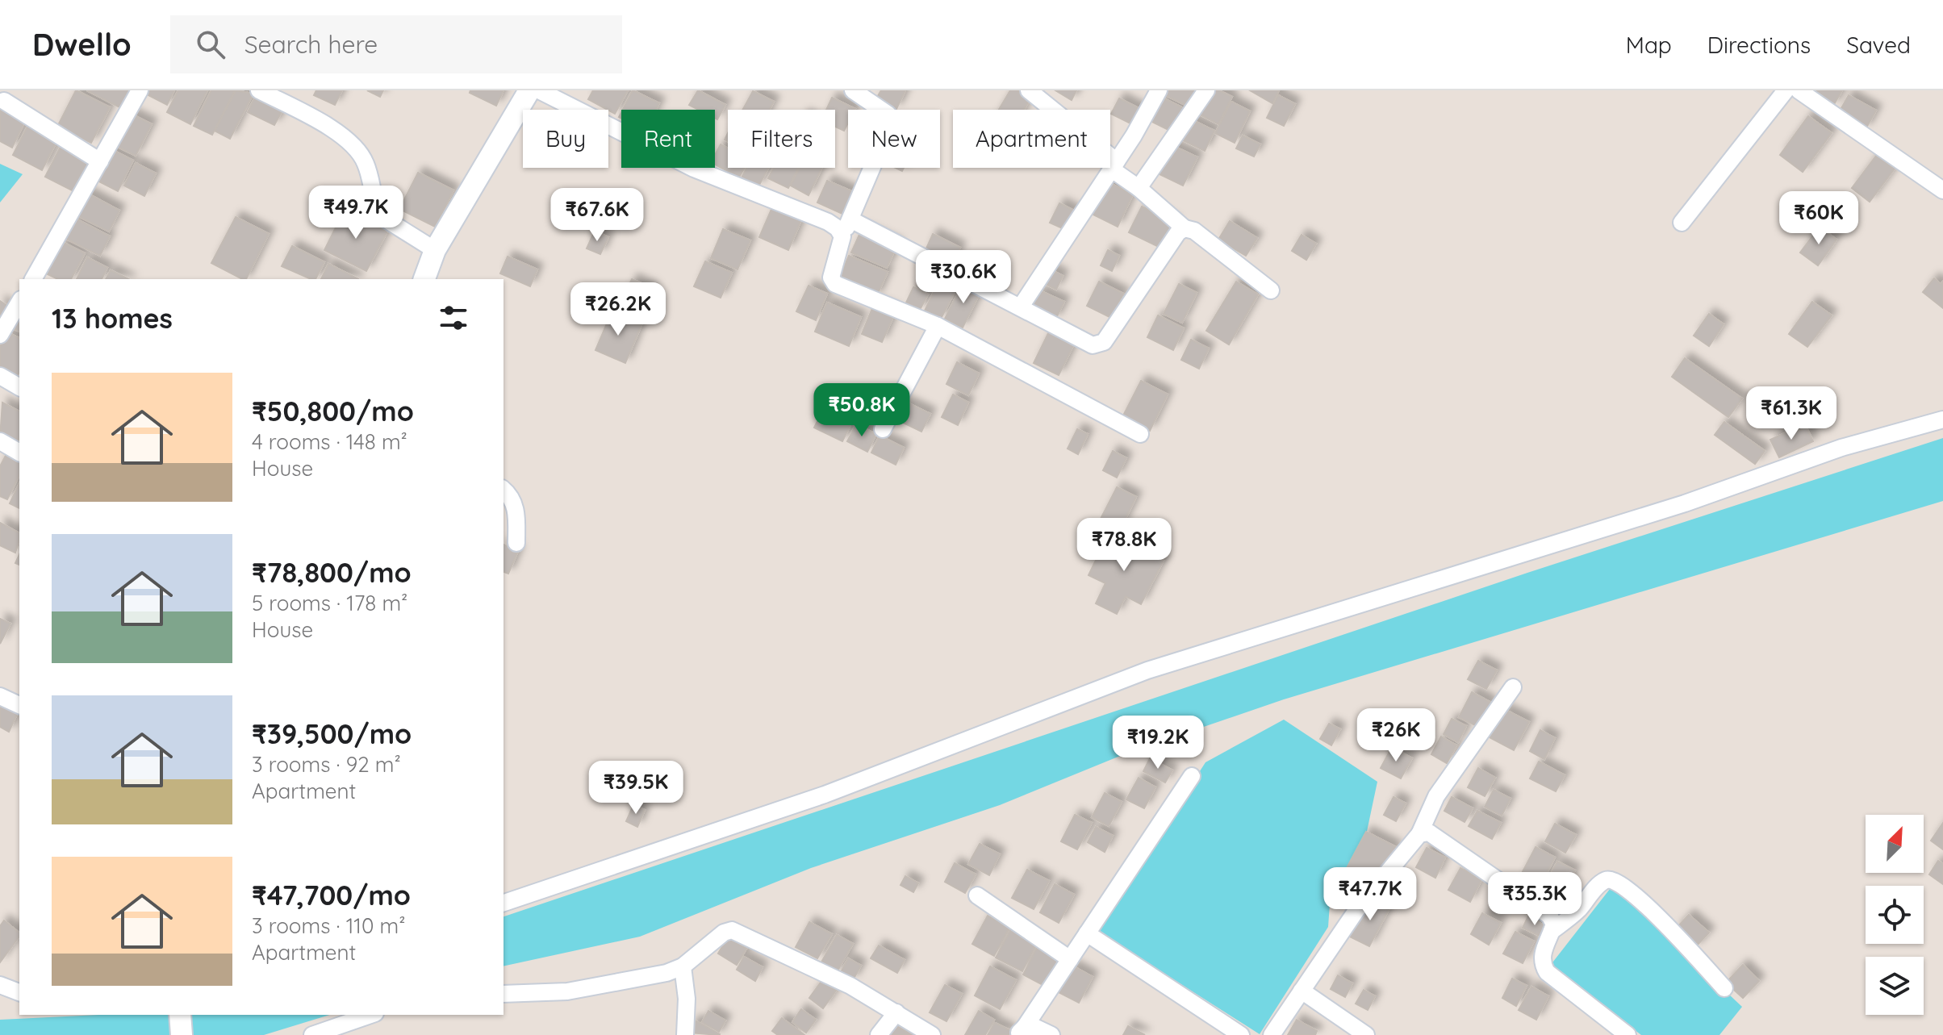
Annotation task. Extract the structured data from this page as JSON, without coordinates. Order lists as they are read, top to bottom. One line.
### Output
{"north":"top right","page":{"header":"Dwello","search":"Search here","nav":["Map","Directions","Saved"],"chip":["Buy","Rent","Filters","New","Apartment"],"price":["₹49.7K","₹67.6K","₹60K","₹30.6K","₹26.2K","₹50.8K","₹61.3K","₹78.8K","₹26K","₹19.2K","₹39.5K","₹47.7K","₹35.3K"],"heading":"13 homes","list":[{"name":"₹50,800/mo","note":"4 rooms · 148 m² · House"},{"name":"₹78,800/mo","note":"5 rooms · 178 m² · House"},{"name":"₹39,500/mo","note":"3 rooms · 92 m² · Apartment"},{"name":"₹47,700/mo","note":"3 rooms · 110 m² · Apartment"}]}}
